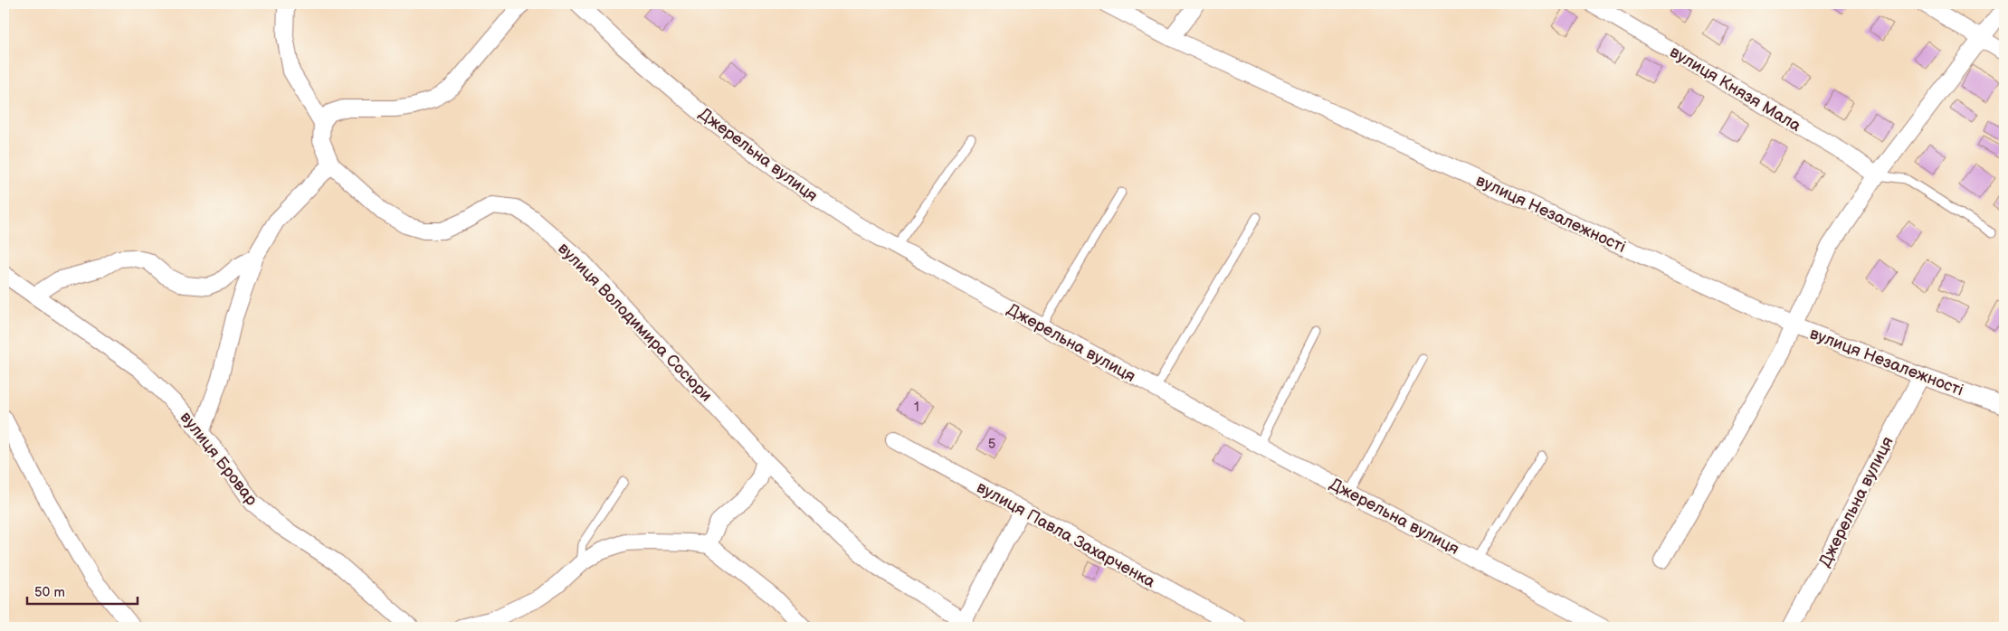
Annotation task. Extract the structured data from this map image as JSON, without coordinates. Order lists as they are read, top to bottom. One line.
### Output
{"streets":{"street":["вулиця Князя Мала","Джерельна вулиця","вулиця Незалежності","вулиця Володимира Сосюри","вулиця Бровар","вулиця Павла Захарченка"]},"crossings":[["Джерельна вулиця","вулиця Незалежності"],["вулиця Володимира Сосюри","вулиця Павла Захарченка"]],"house_numbers":["1","5"],"scale_bar":"50 m"}
